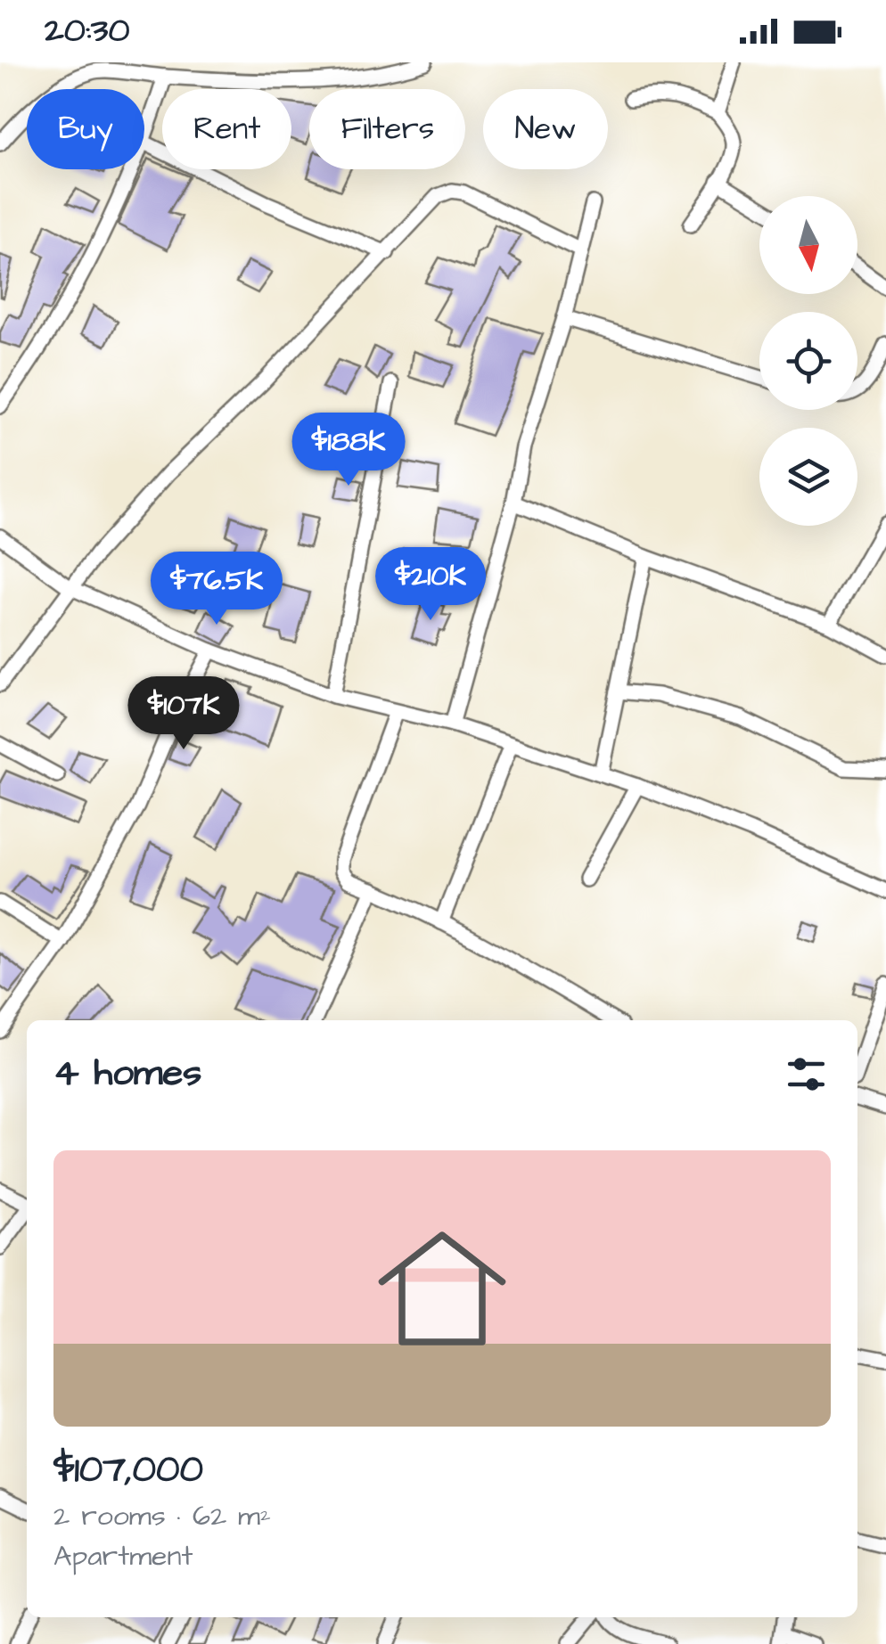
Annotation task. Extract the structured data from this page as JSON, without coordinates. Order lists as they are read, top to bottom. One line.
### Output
{"north":"bottom","page":{"status":"20:30","chip":["Buy","Rent","Filters","New"],"price":["$188K","$210K","$76.5K","$107K"],"heading":"4 homes","list":[{"name":"$107,000","note":"2 rooms · 62 m² · Apartment"}]}}
